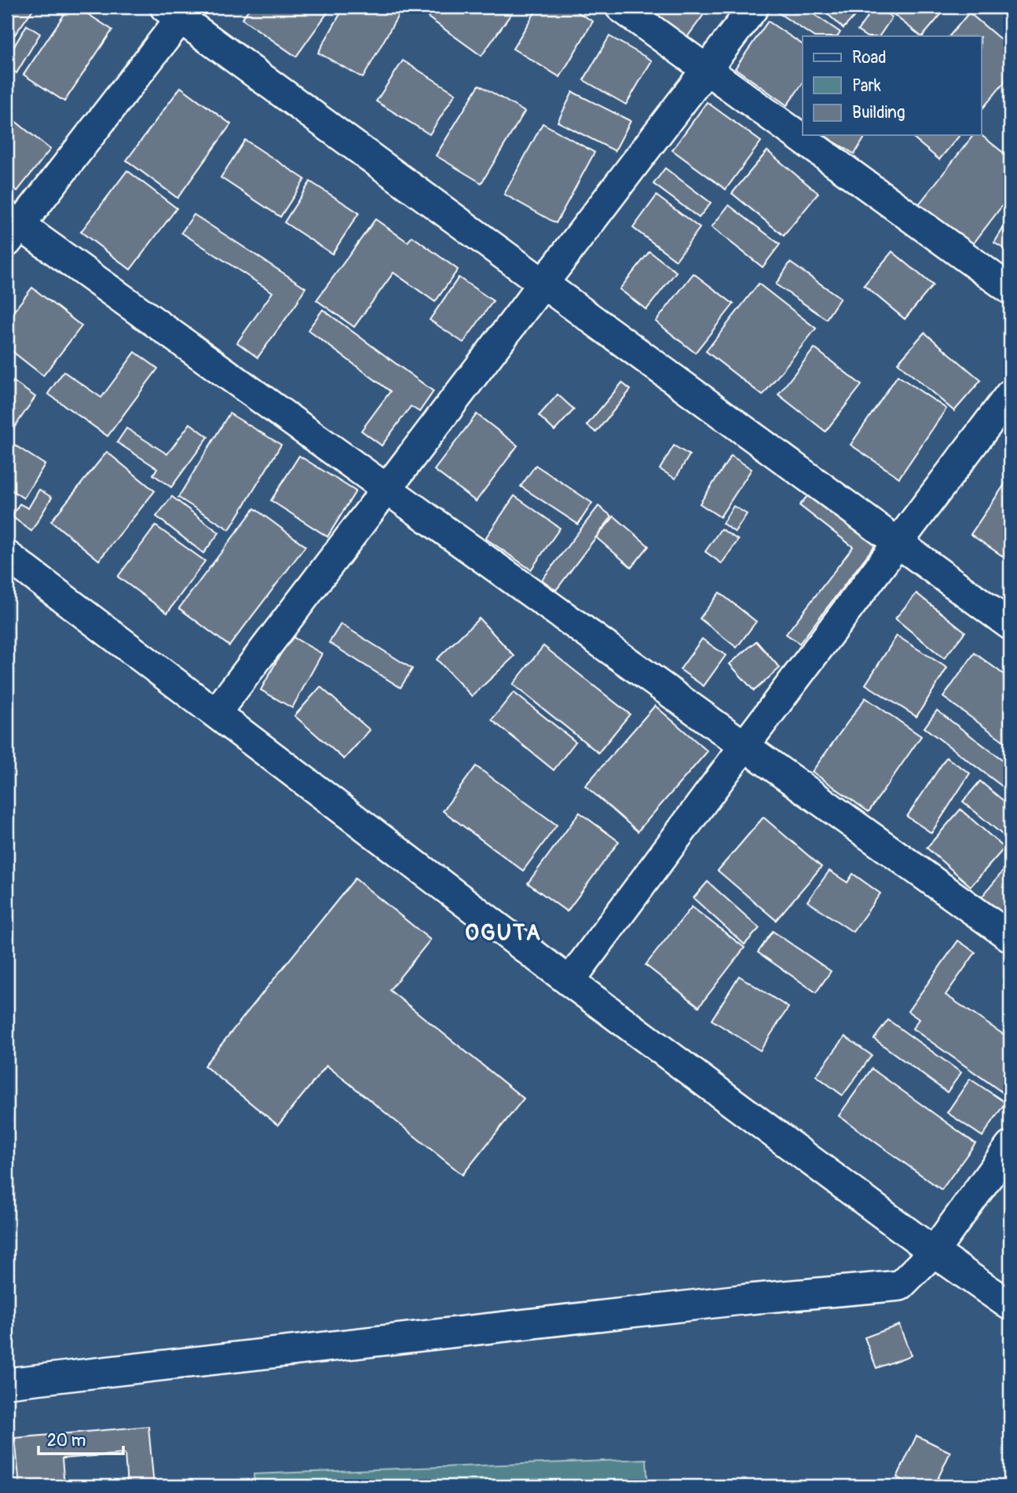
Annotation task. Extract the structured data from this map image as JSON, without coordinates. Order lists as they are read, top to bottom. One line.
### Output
{"districts":["OGUTA"],"legend":["Road","Park","Building"],"scale_bar":"20 m"}
